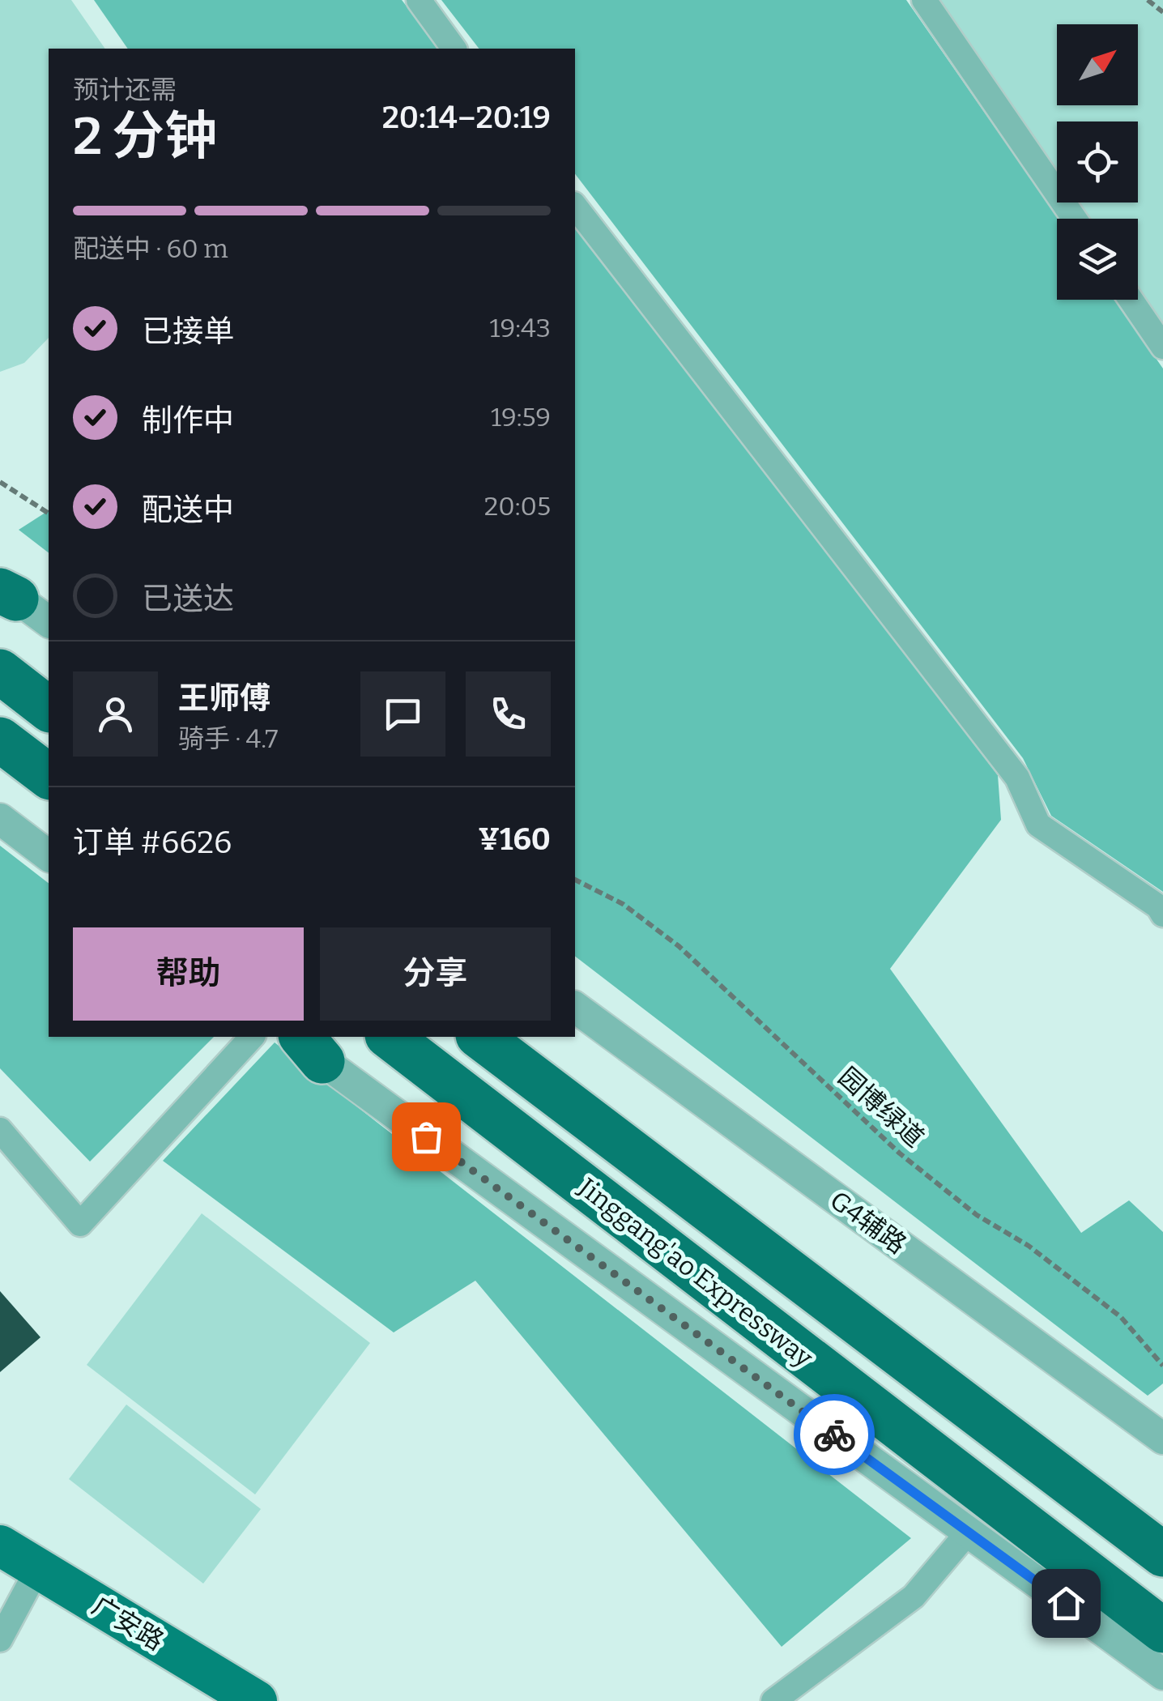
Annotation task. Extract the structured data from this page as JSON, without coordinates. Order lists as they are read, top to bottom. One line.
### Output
{"streets":{"highway":["Jinggang'ao Expressway","广安路"],"street":["G4辅路"],"path":["园博绿道"]},"north":"top right","page":{"heading":["2 分钟","预计还需","20:14–20:19"],"panel":["王师傅","骑手 · 4.7","订单 #6626","¥160"],"bar":"配送中 · 60 m","list":[["已接单","19:43"],["制作中","19:59"],["配送中","20:05"],"已送达"],"buttons":["帮助","分享"]}}
